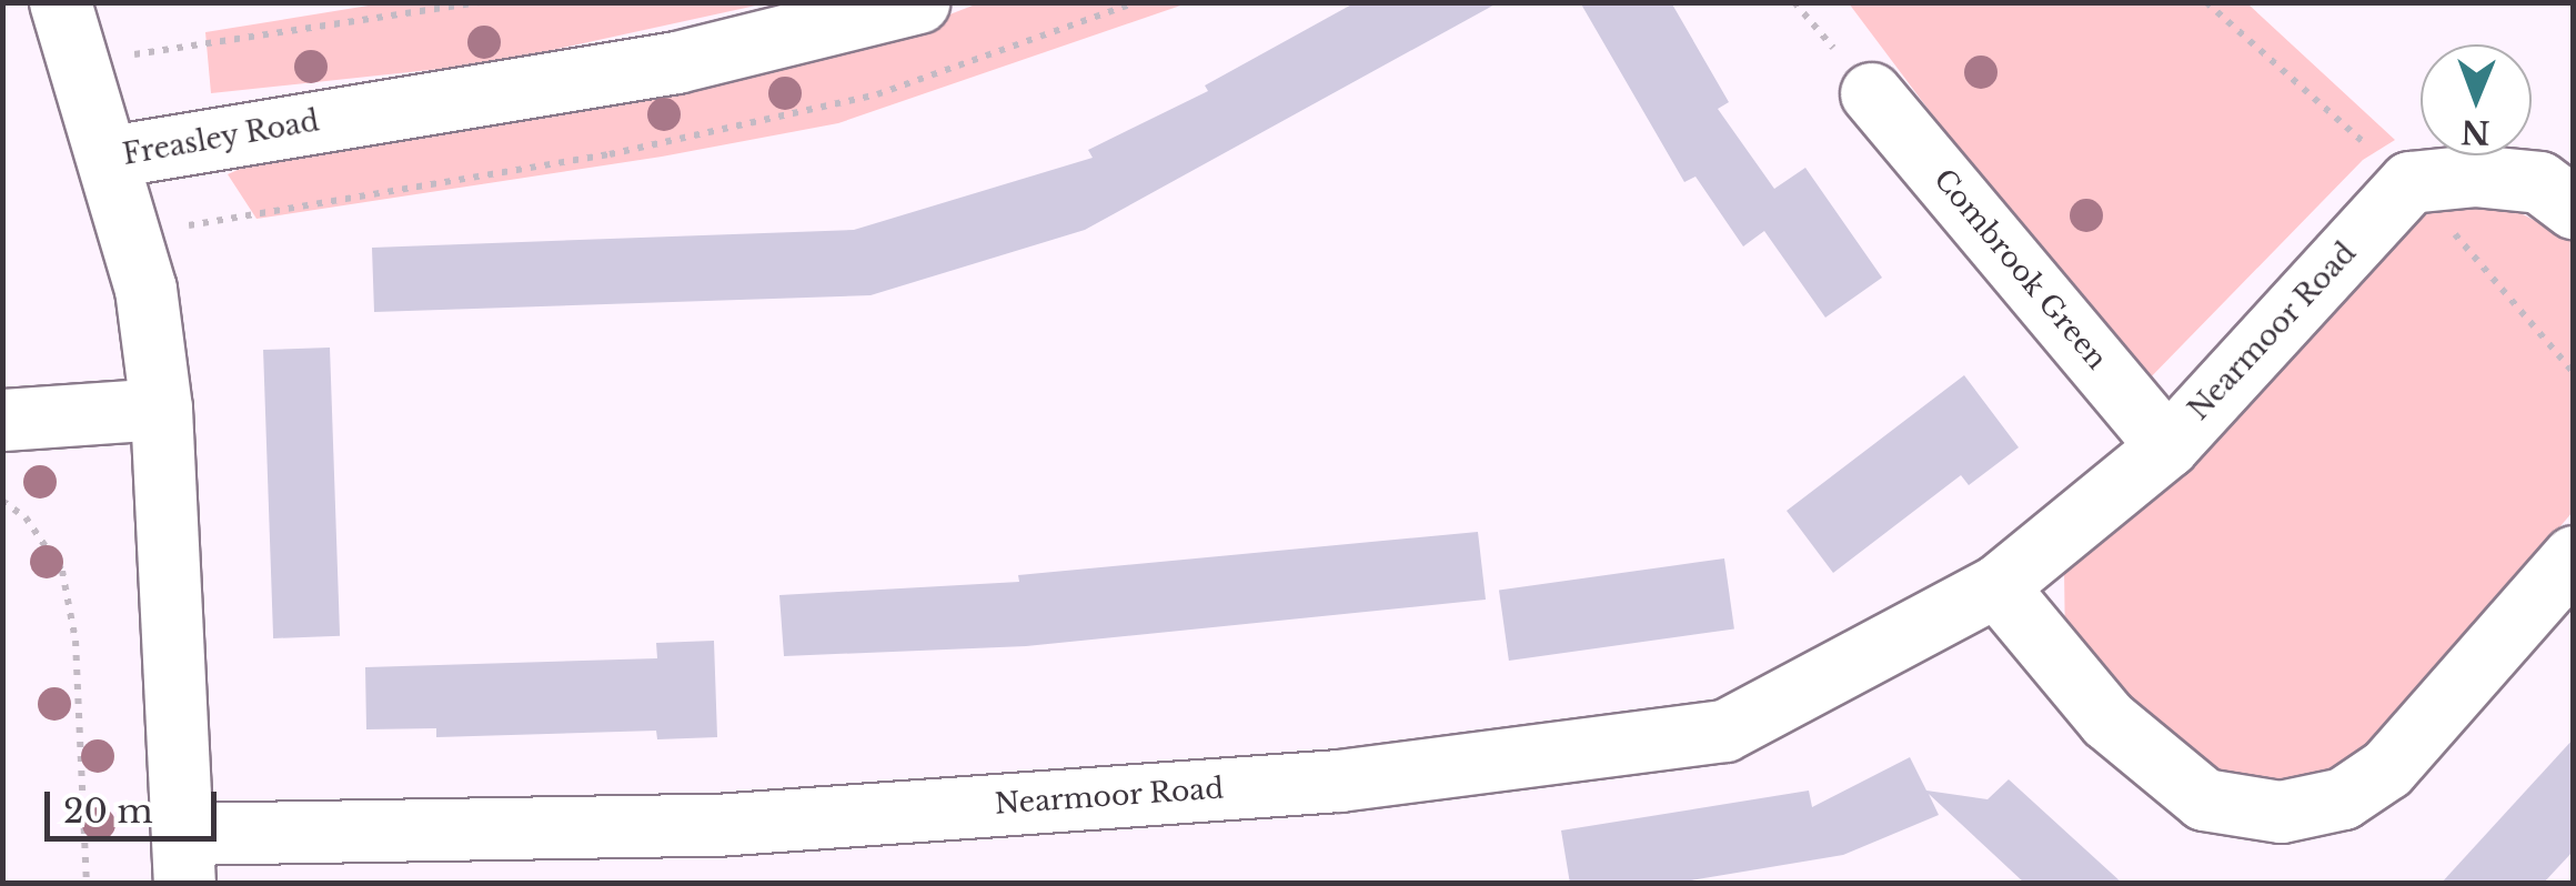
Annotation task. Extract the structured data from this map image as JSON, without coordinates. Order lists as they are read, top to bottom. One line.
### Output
{"streets":{"street":["Freasley Road","Combrook Green","Nearmoor Road"]},"crossings":[["Freasley Road","Nearmoor Road"],["Combrook Green","Nearmoor Road"]],"scale_bar":"20 m","north":"bottom"}
